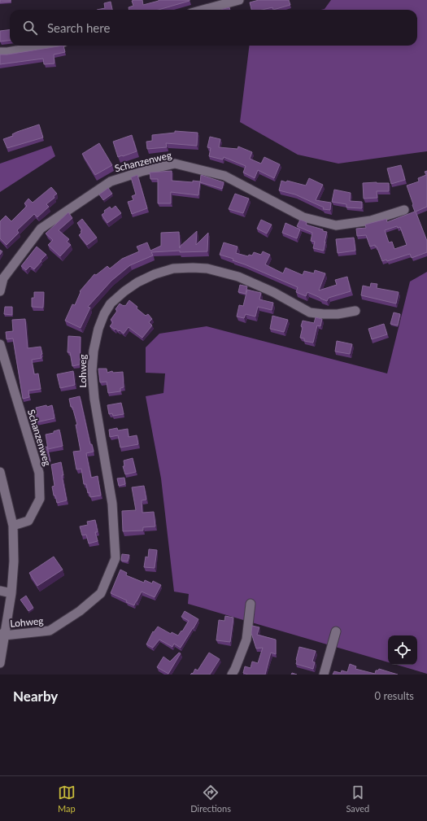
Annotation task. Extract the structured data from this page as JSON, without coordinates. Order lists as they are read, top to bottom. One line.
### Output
{"streets":{"street":["Schanzenweg","Lohweg"]},"page":{"search":"Search here","heading":["Nearby","0 results"],"nav":["Map","Directions","Saved"]}}
